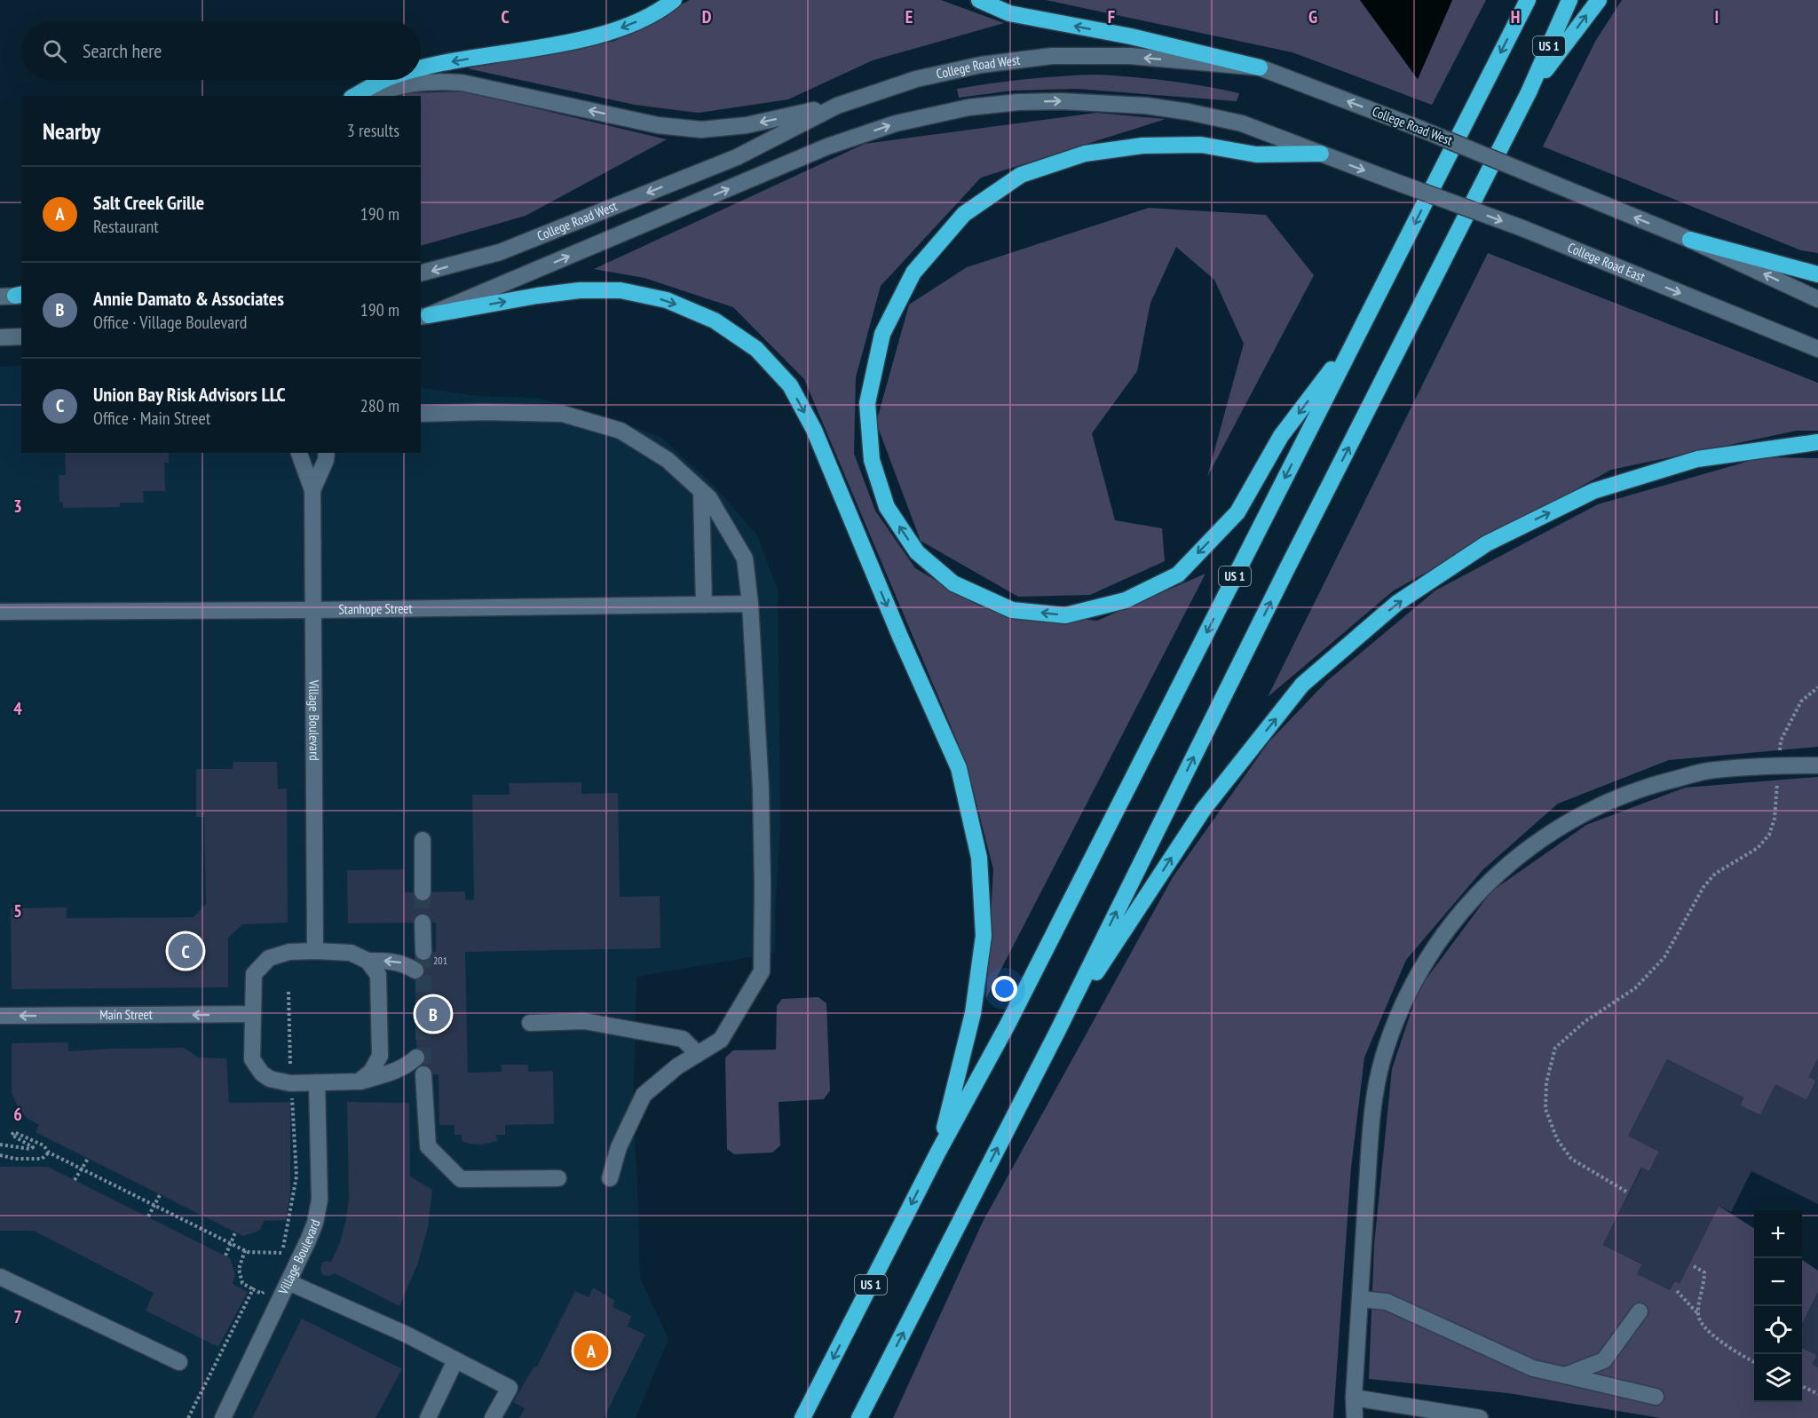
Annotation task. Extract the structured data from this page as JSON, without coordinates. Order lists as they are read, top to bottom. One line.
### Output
{"streets":{"highway":["US 1"],"street":["College Road West","College Road East","Stanhope Street","Village Boulevard","Main Street"]},"crossings":[["Stanhope Street","Village Boulevard"],["Village Boulevard","Main Street"]],"one_way":["College Road East","Main Street"],"house_numbers":["201"],"page":{"search":"Search here","heading":["Nearby","3 results"],"list":[{"mark":"A","name":"Salt Creek Grille","note":"Restaurant","value":"190 m"},{"mark":"B","name":"Annie Damato & Associates","note":"Office · Village Boulevard","value":"190 m"},{"mark":"C","name":"Union Bay Risk Advisors LLC","note":"Office · Main Street","value":"280 m"}],"pins":["C","B","A"],"map_buttons":["+","−"]},"grid":{"columns":["C","D","E","F","G","H","I"],"rows":["3","4","5","6","7"]}}
